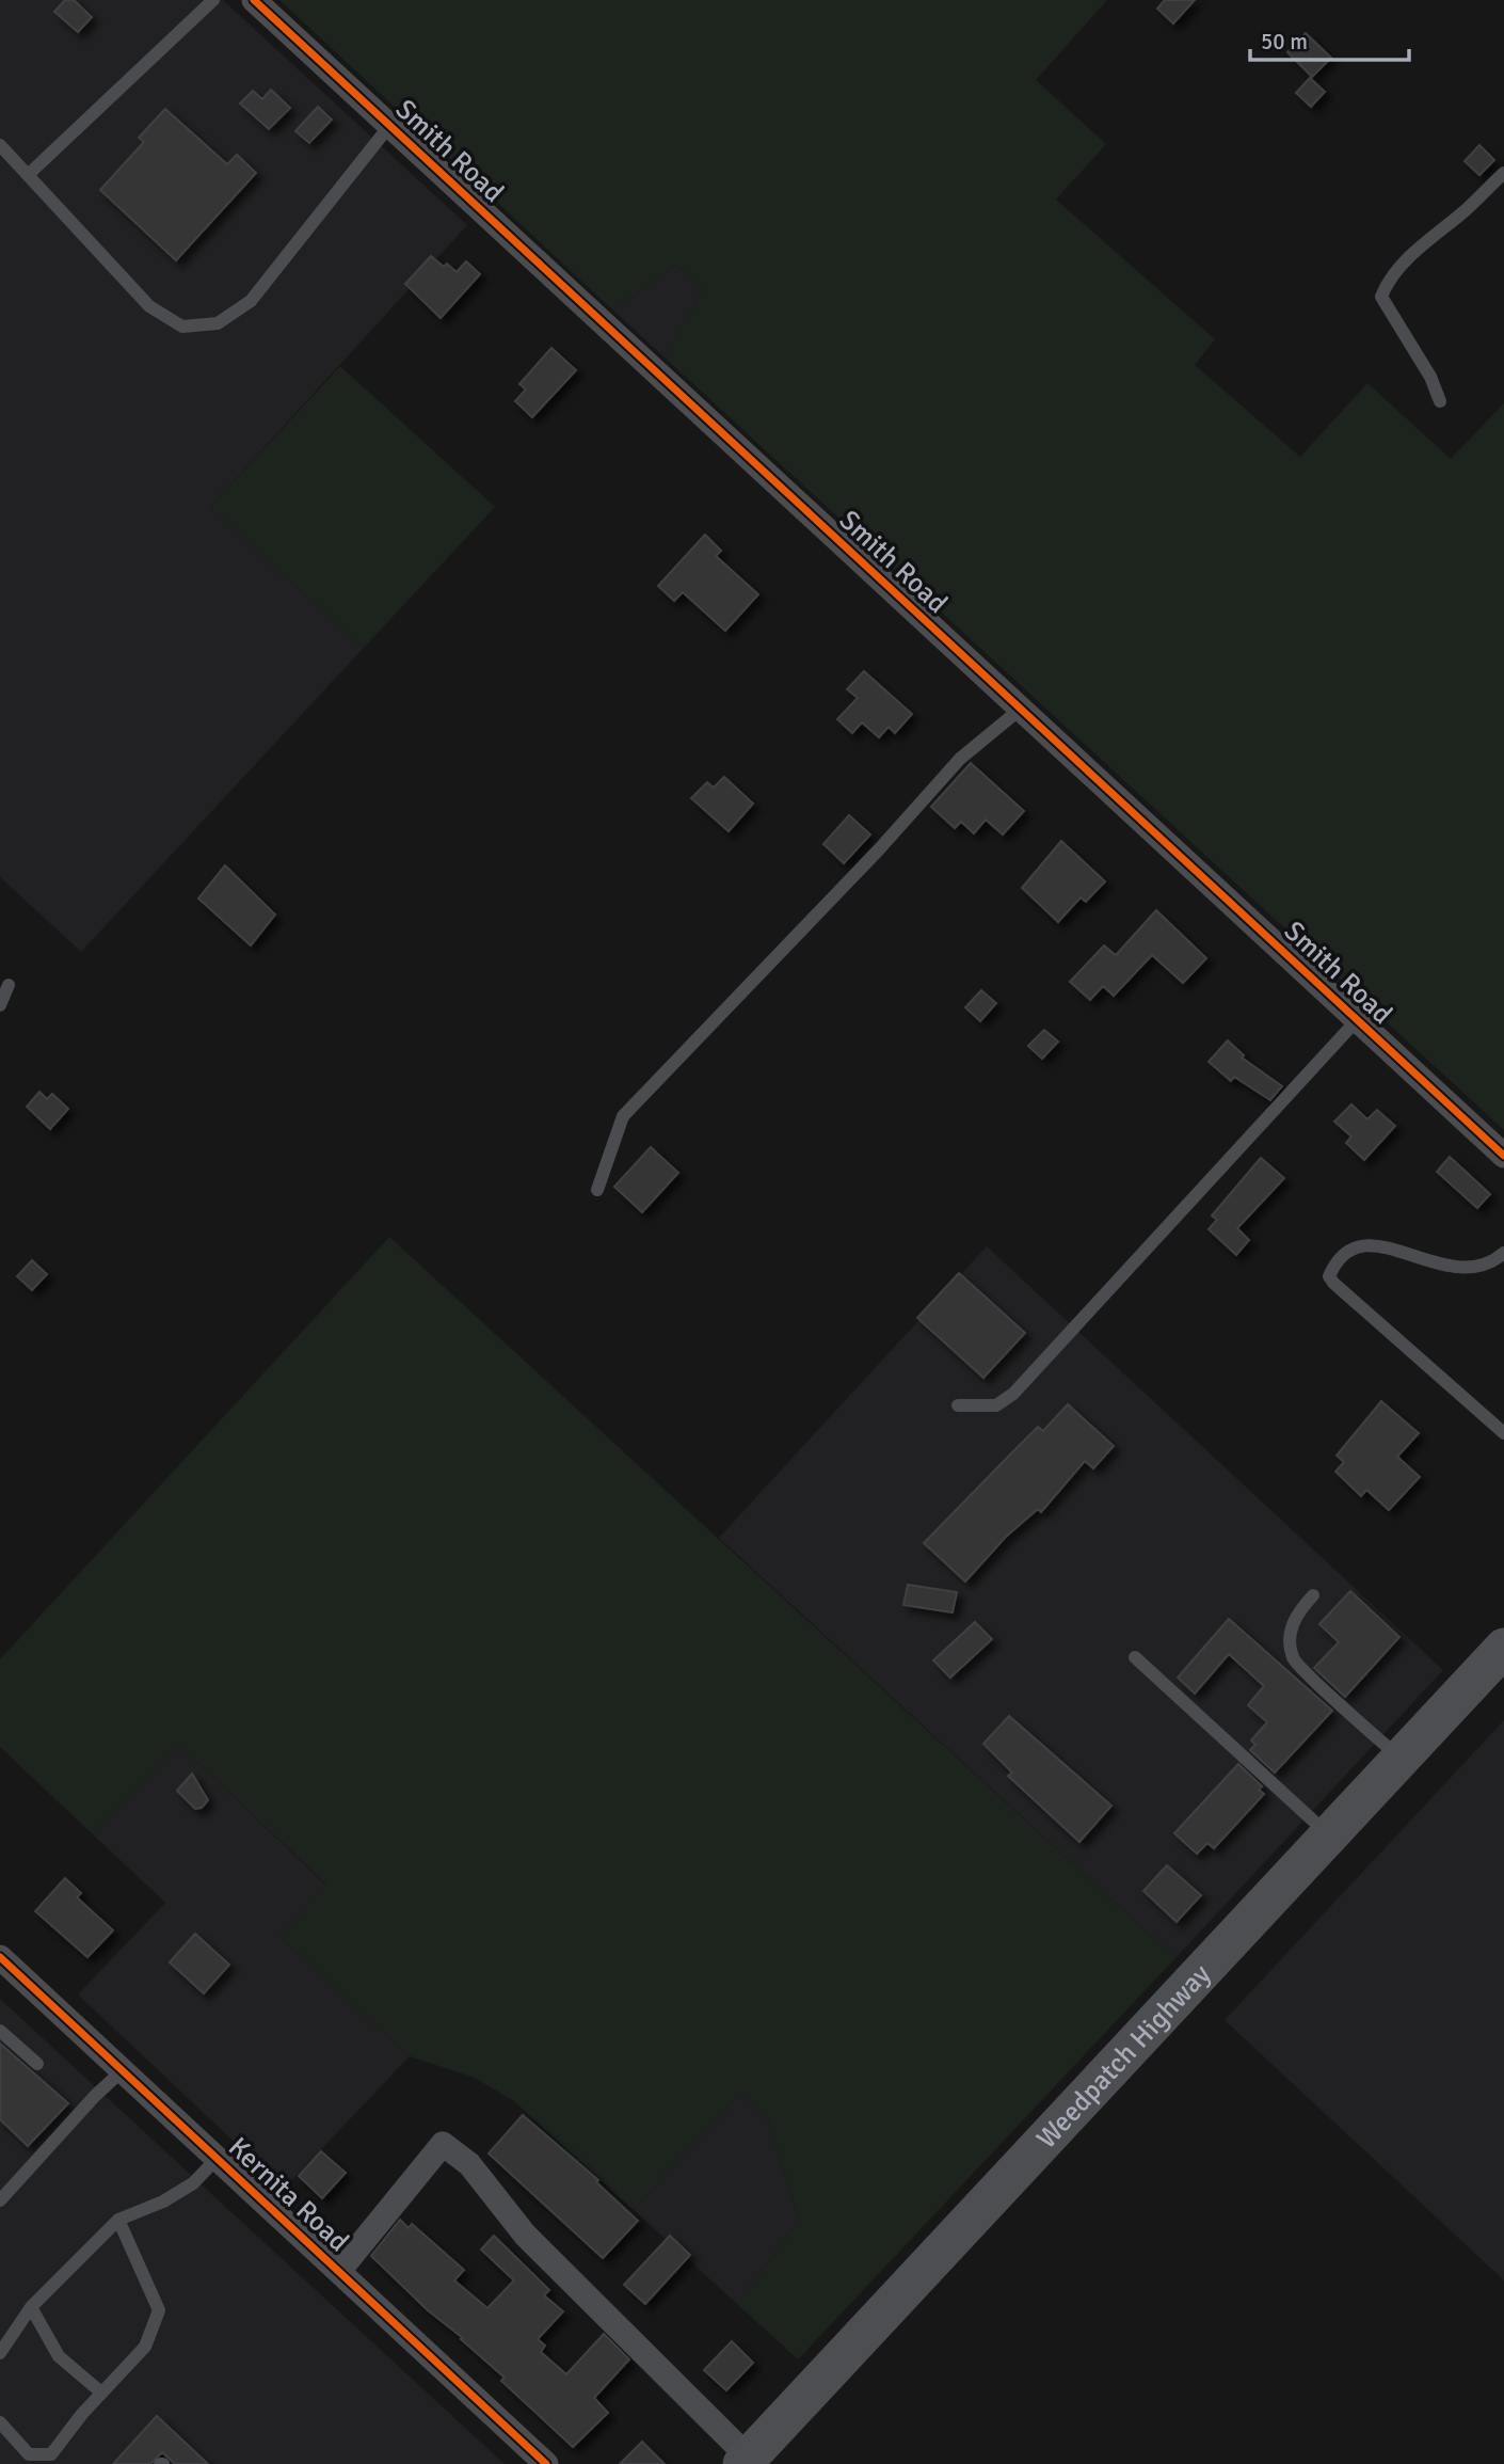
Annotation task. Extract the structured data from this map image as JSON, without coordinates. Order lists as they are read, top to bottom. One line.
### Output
{"streets":{"main road":["Weedpatch Highway"],"street":["Smith Road","Kernita Road"]},"scale_bar":"50 m"}
